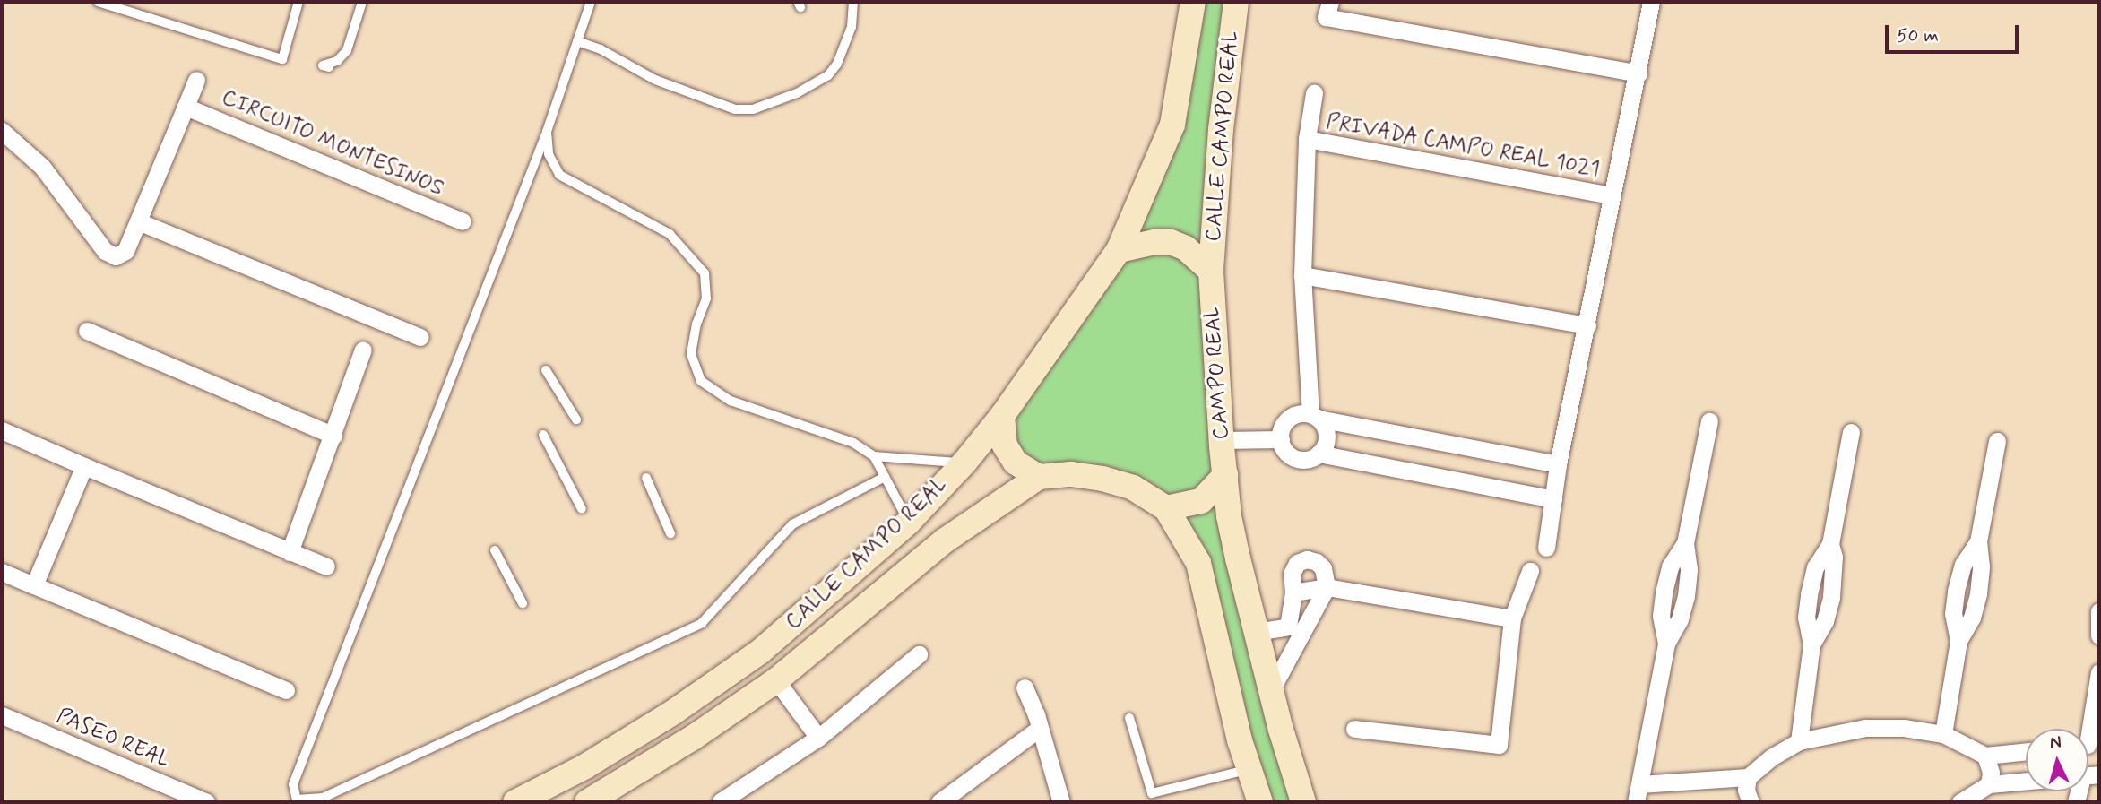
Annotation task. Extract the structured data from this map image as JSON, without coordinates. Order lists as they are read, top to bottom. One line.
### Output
{"streets":{"street":["CALLE CAMPO REAL","CIRCUITO MONTESINOS","PRIVADA CAMPO REAL 1021","CAMPO REAL","PASEO REAL"]},"crossings":[["CALLE CAMPO REAL","CAMPO REAL"]],"scale_bar":"50 m","north":"top"}
